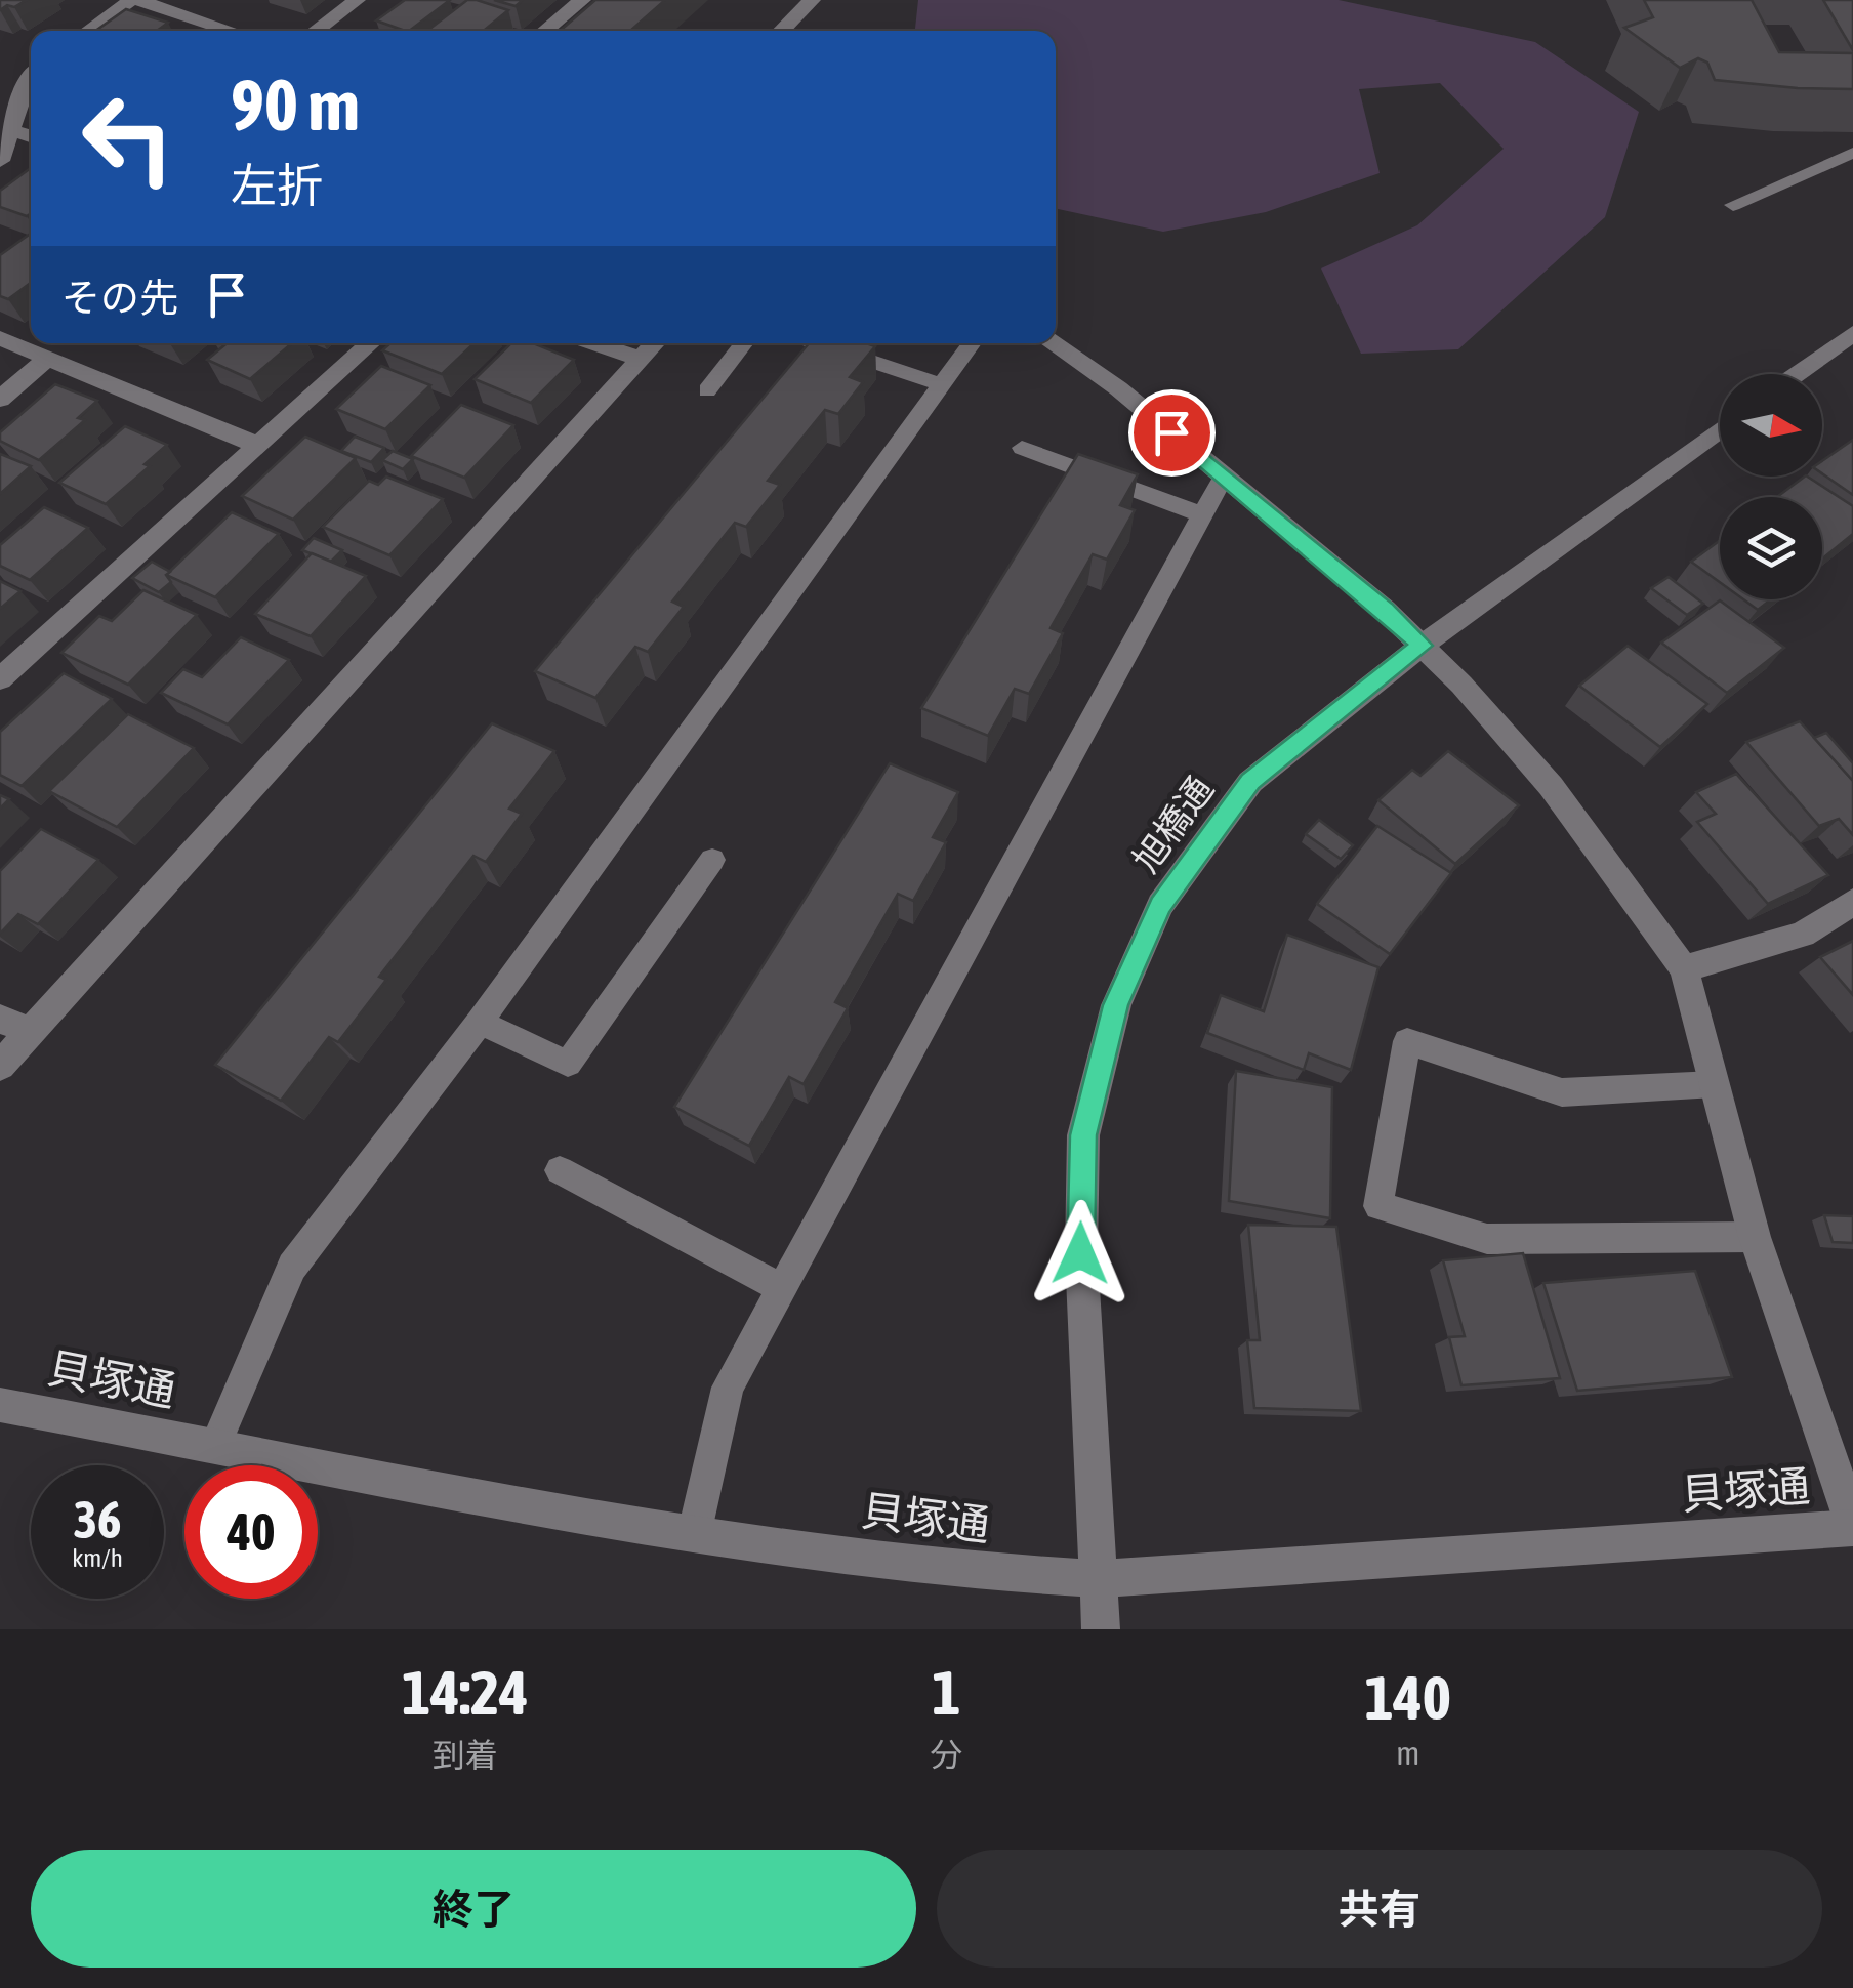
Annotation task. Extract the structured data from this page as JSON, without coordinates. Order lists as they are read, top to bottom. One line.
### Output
{"streets":{"street":["旭橋通","貝塚通"]},"crossings":[["旭橋通","貝塚通"]],"north":"right","page":{"turn":["90 m","左折"],"then":"その先","speed":"36 km/h","limit":"40","eta":["14:24","到着","1","分","140","m"],"buttons":["終了","共有"]}}
